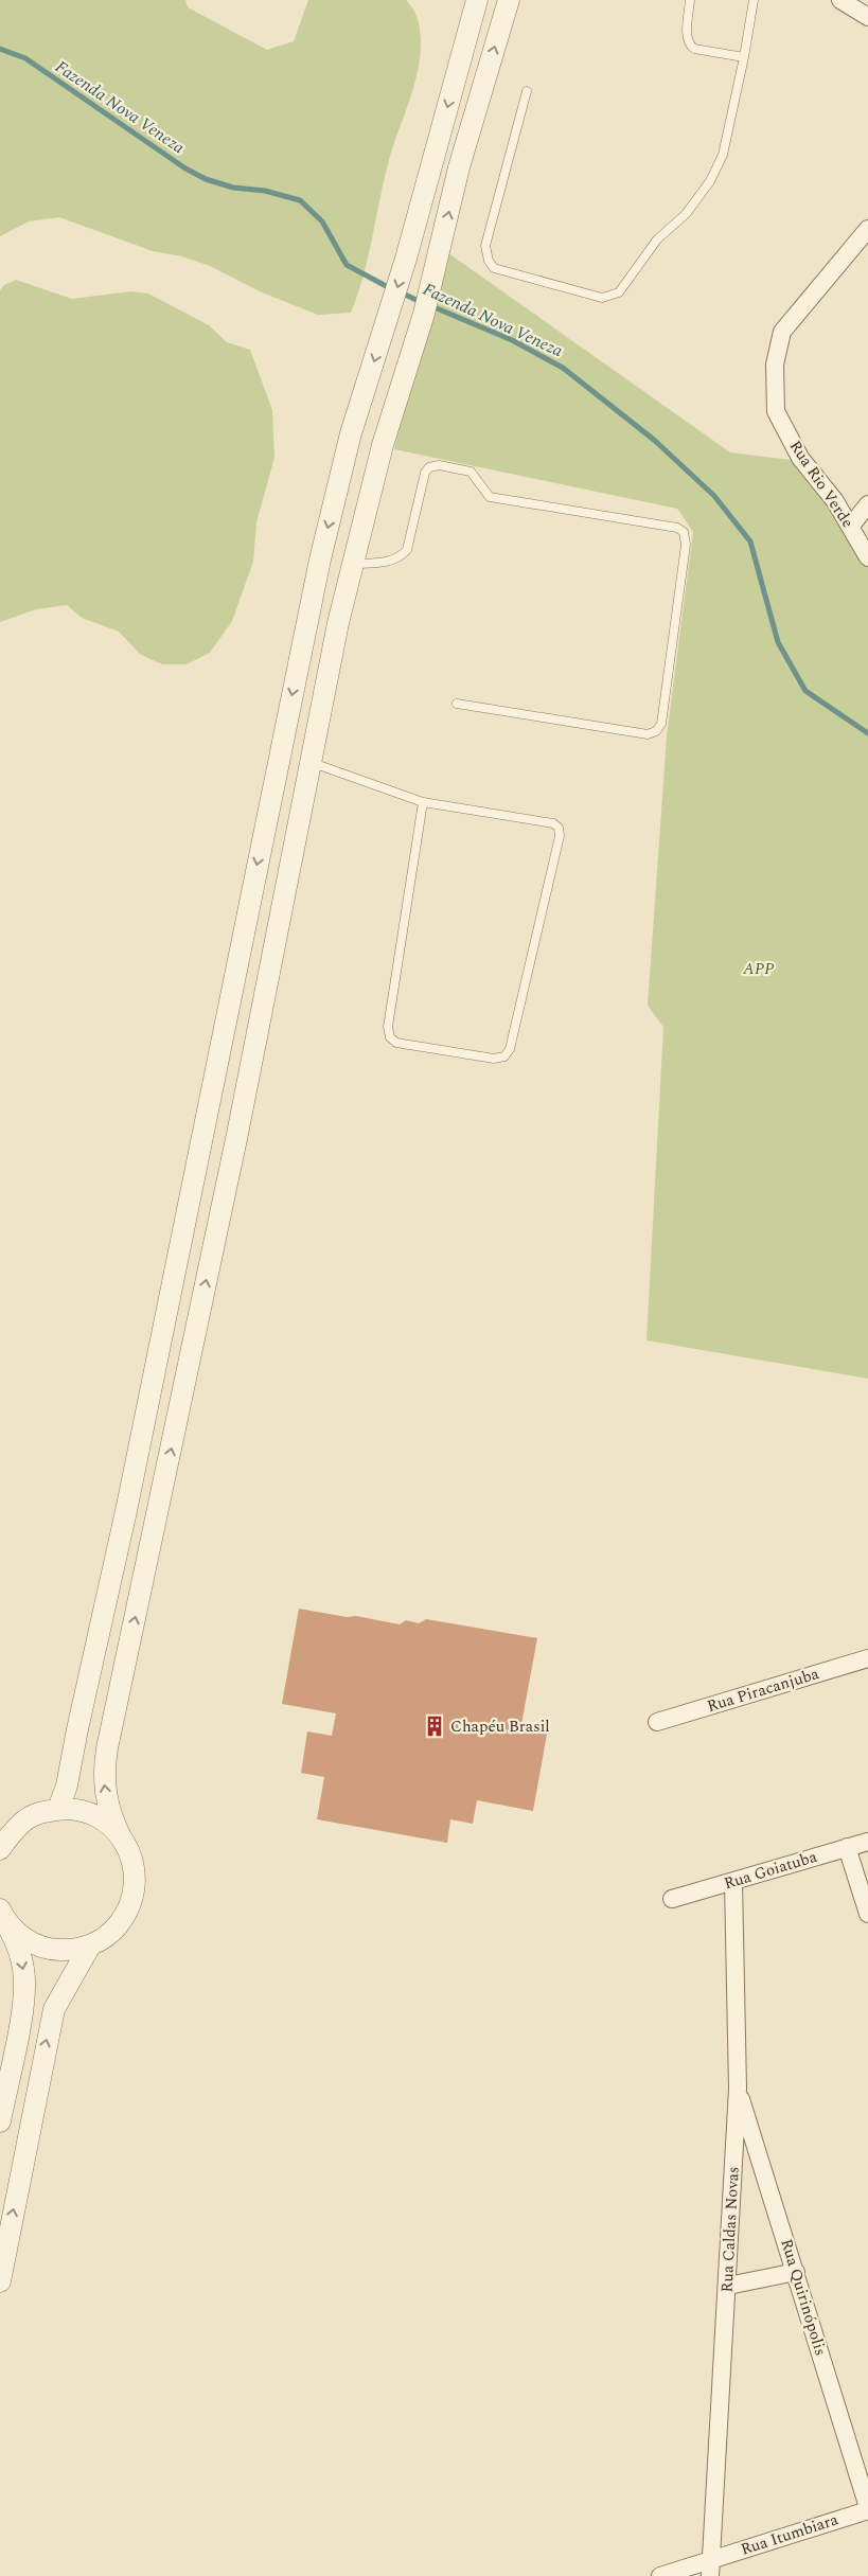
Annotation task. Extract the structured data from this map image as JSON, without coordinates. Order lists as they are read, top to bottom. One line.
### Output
{"streets":{"street":["Rua Rio Verde","Rua Piracanjuba","Rua Goiatuba","Rua Caldas Novas","Rua Quirinópolis","Rua Itumbiara"]},"crossings":[["Rua Goiatuba","Rua Caldas Novas"],["Rua Caldas Novas","Rua Quirinópolis"],["Rua Caldas Novas","Rua Itumbiara"],["Rua Quirinópolis","Rua Itumbiara"]],"water":["Fazenda Nova Veneza"],"parks":["APP"],"places":{"building":["Chapéu Brasil"]}}
